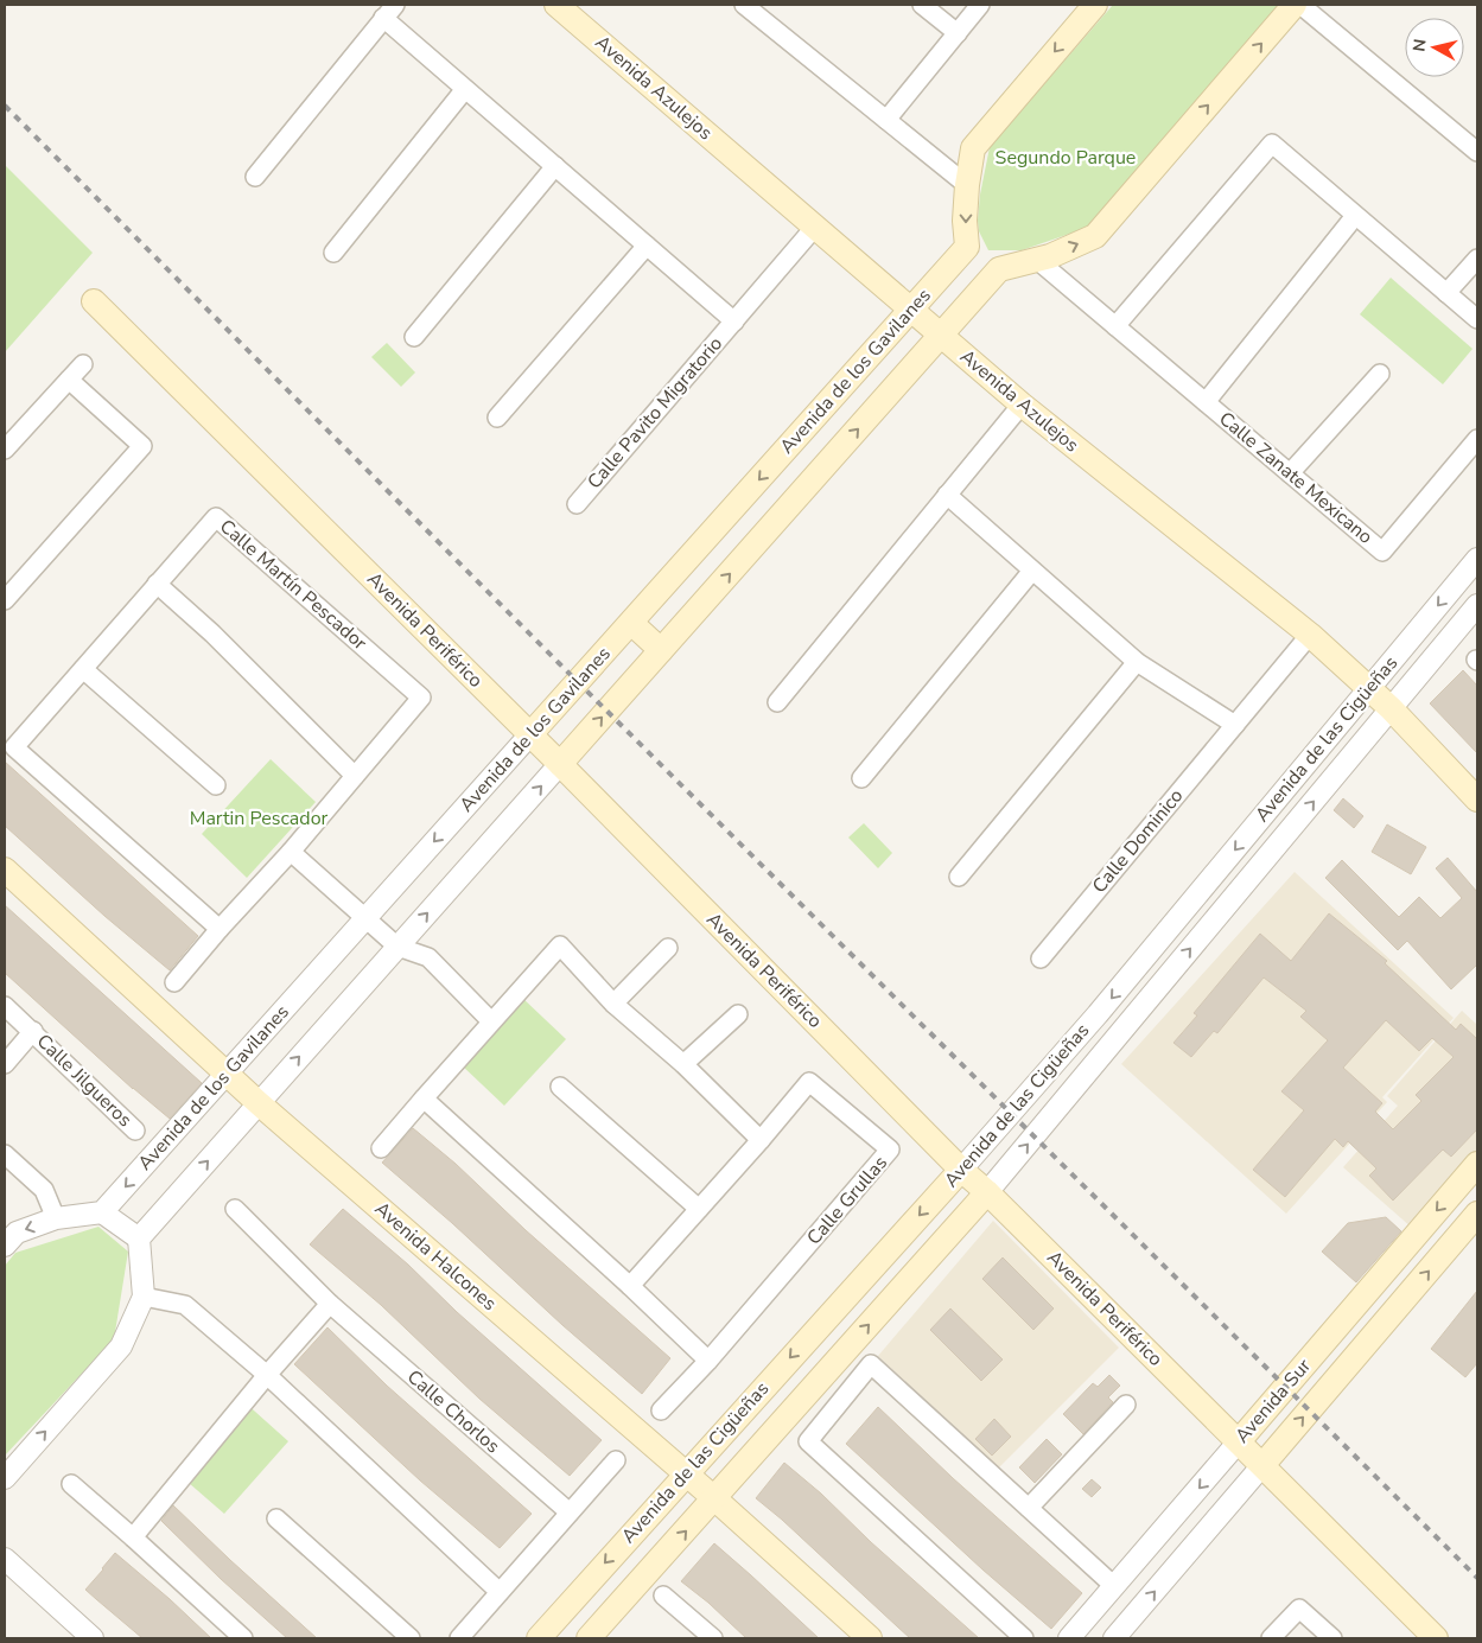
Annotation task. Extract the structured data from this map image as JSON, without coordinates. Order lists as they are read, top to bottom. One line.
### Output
{"streets":{"main road":["Avenida Azulejos","Avenida de los Gavilanes","Avenida Periférico","Avenida de las Cigüeñas","Avenida Halcones","Avenida Sur"],"street":["Calle Pavito Migratorio","Calle Zanate Mexicano","Calle Martín Pescador","Calle Dominico","Calle Jilgueros","Calle Grullas","Calle Chorlos"]},"crossings":[["Avenida Azulejos","Avenida de los Gavilanes"],["Avenida Azulejos","Calle Pavito Migratorio"],["Avenida Azulejos","Avenida de las Cigüeñas"],["Avenida Azulejos","Calle Dominico"],["Avenida de los Gavilanes","Avenida Periférico"],["Avenida de los Gavilanes","Avenida Halcones"],["Avenida Periférico","Avenida de las Cigüeñas"],["Avenida Periférico","Avenida Sur"],["Avenida de las Cigüeñas","Avenida Halcones"]],"parks":["Segundo Parque","Martin Pescador"],"north":"left"}
